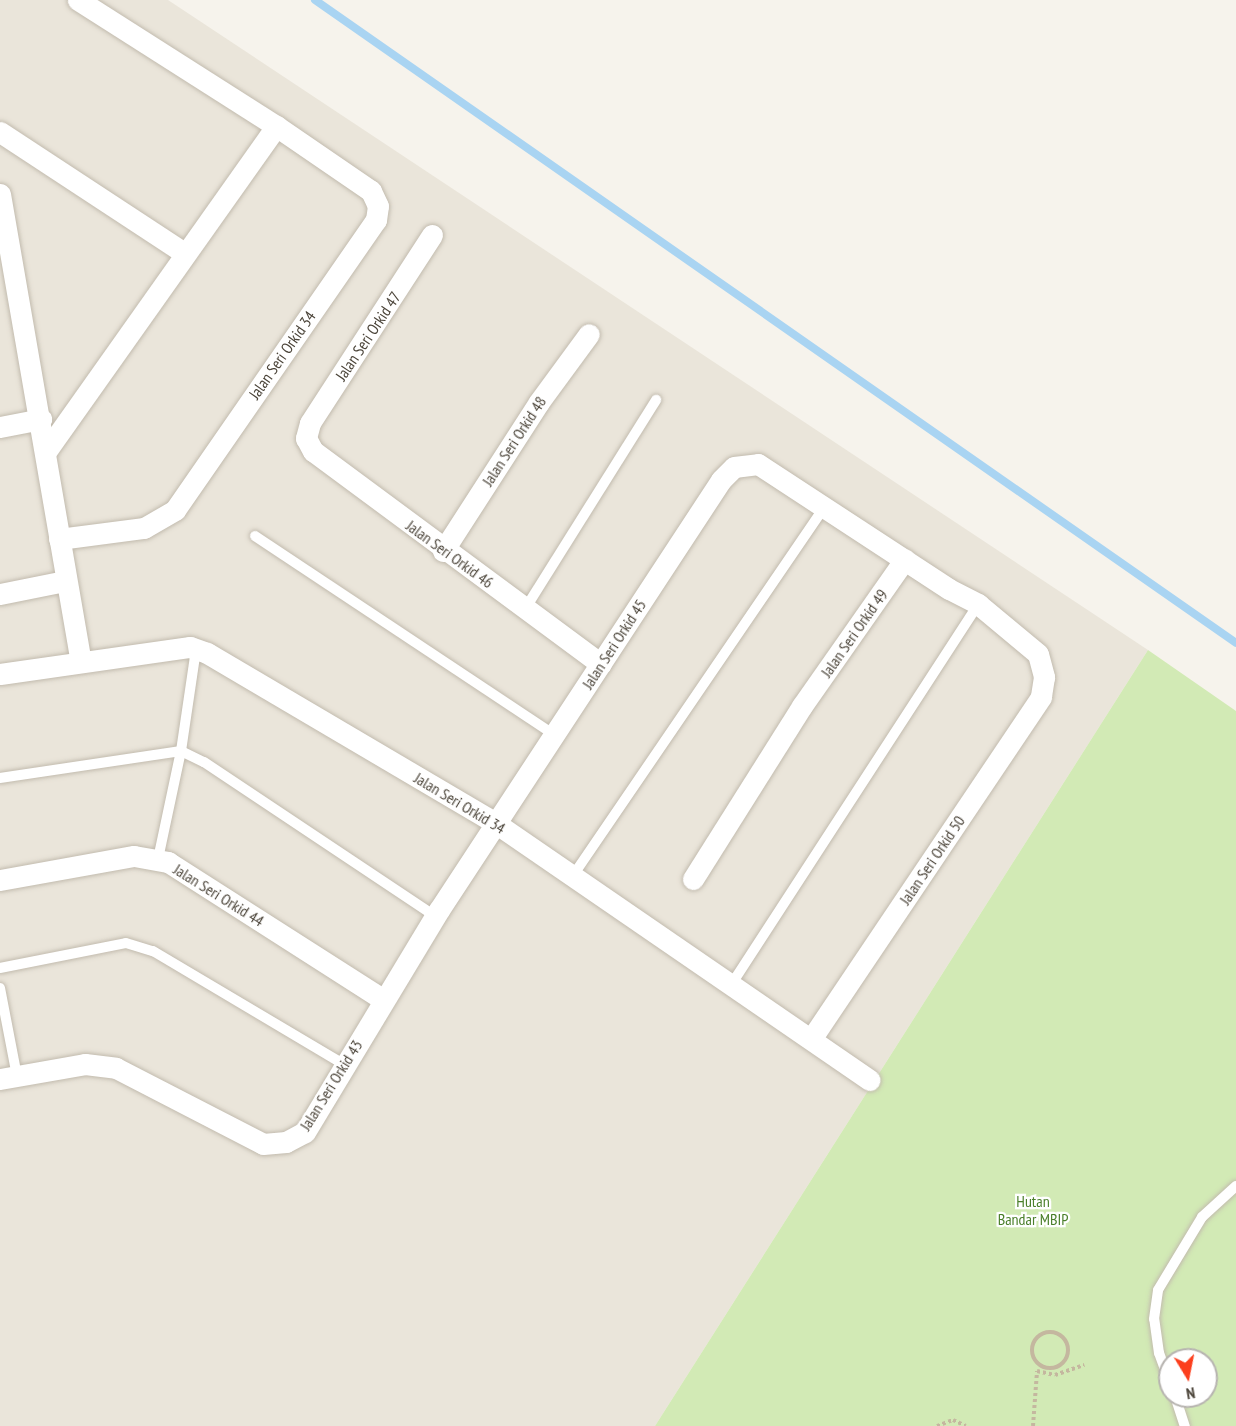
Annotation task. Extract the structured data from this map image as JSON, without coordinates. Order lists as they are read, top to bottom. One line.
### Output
{"streets":{"street":["Jalan Seri Orkid 47","Jalan Seri Orkid 34","Jalan Seri Orkid 48","Jalan Seri Orkid 46","Jalan Seri Orkid 49","Jalan Seri Orkid 45","Jalan Seri Orkid 50","Jalan Seri Orkid 44","Jalan Seri Orkid 43"]},"crossings":[["Jalan Seri Orkid 47","Jalan Seri Orkid 46"],["Jalan Seri Orkid 34","Jalan Seri Orkid 45"],["Jalan Seri Orkid 34","Jalan Seri Orkid 50"],["Jalan Seri Orkid 34","Jalan Seri Orkid 43"],["Jalan Seri Orkid 48","Jalan Seri Orkid 46"],["Jalan Seri Orkid 46","Jalan Seri Orkid 45"],["Jalan Seri Orkid 45","Jalan Seri Orkid 43"],["Jalan Seri Orkid 44","Jalan Seri Orkid 43"]],"parks":["Hutan Bandar MBIP"],"north":"bottom"}
